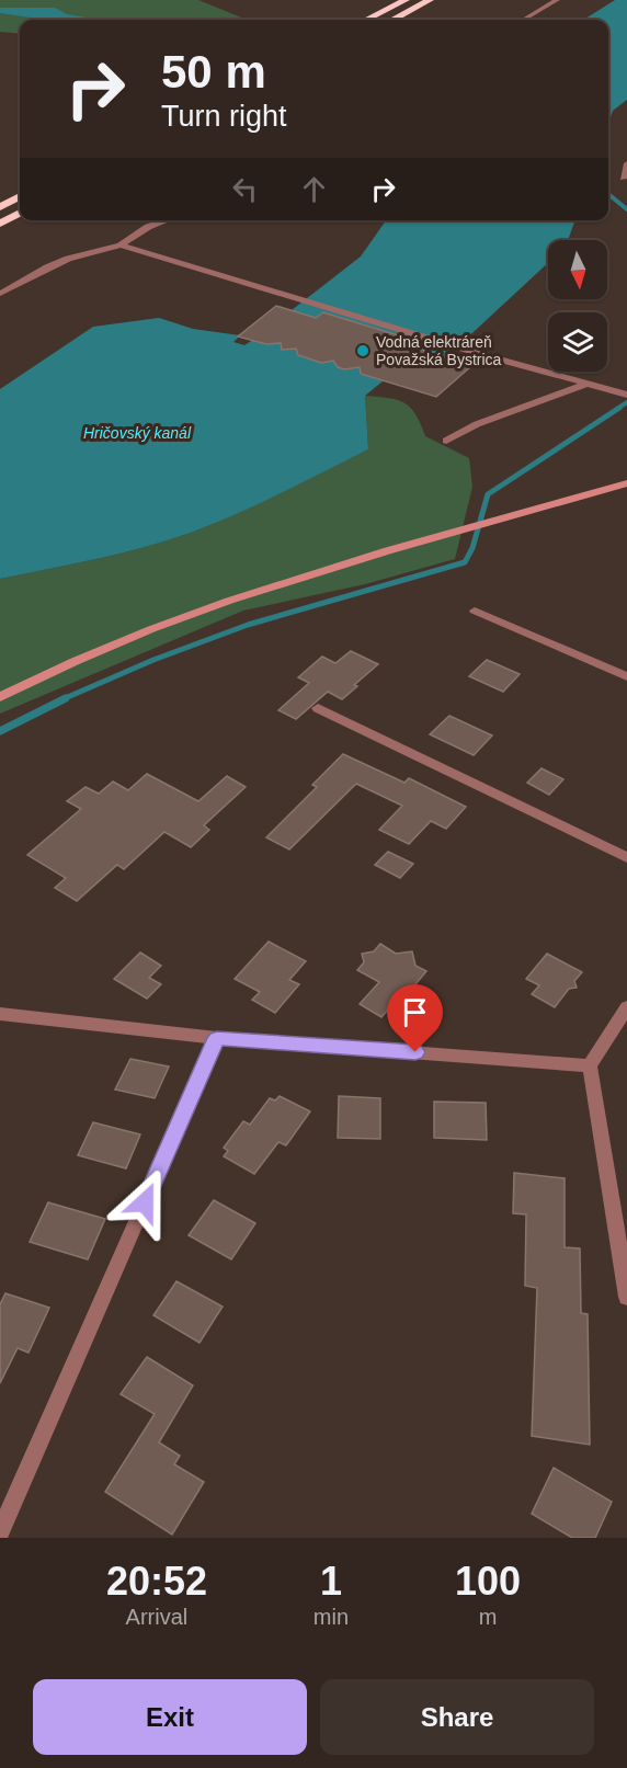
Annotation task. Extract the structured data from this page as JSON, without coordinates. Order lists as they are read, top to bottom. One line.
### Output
{"water":["Hričovský kanál"],"places":["Vodná elektráreň Považská Bystrica"],"north":"bottom","page":{"turn":["50 m","Turn right"],"eta":["20:52","Arrival","1","min","100","m"],"buttons":["Exit","Share"]}}
